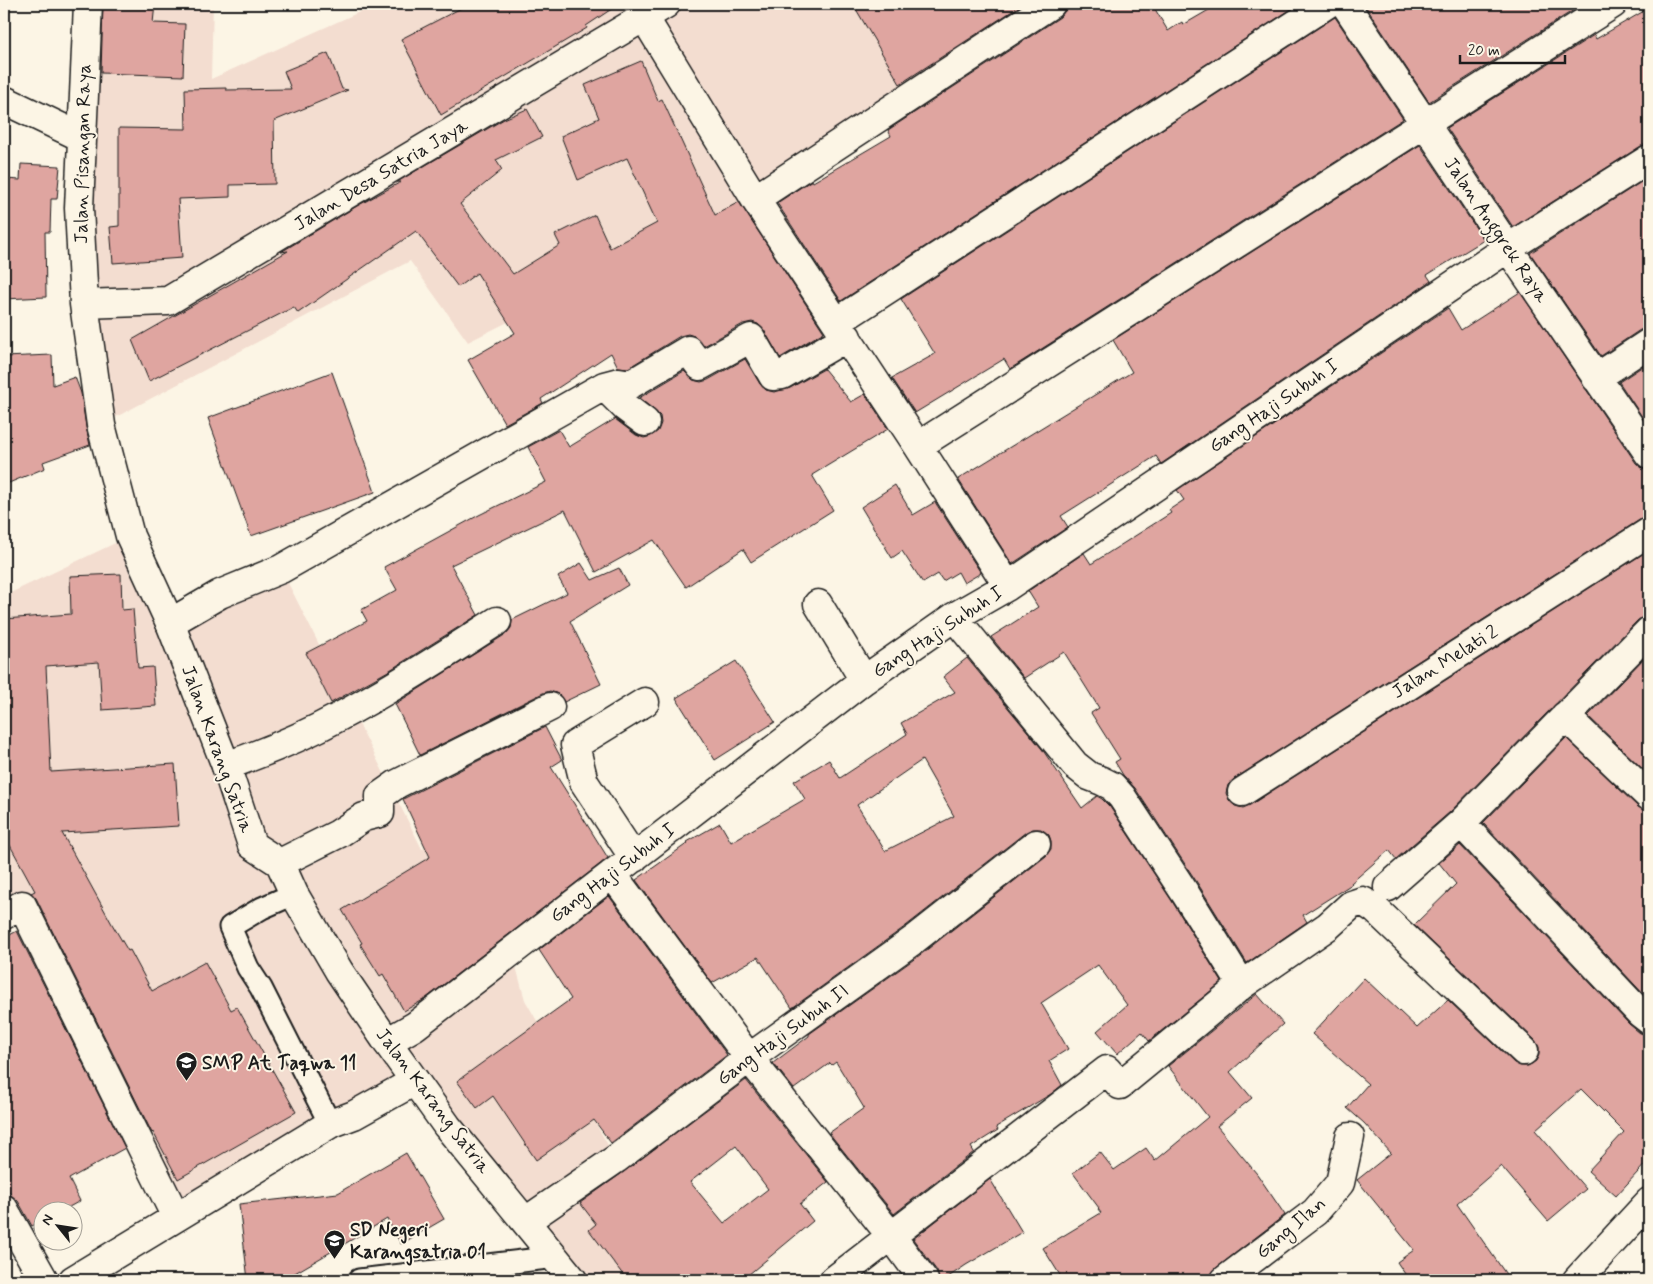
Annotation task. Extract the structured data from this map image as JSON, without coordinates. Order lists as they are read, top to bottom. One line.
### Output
{"streets":{"street":["Jalan Pisangan Raya","Jalan Desa Satria Jaya","Jalan Anggrek Raya","Gang Haji Subuh I","Jalan Melati 2","Jalan Karang Satria","Gang Haji Subuh II","Gang Ilan"]},"crossings":[["Jalan Pisangan Raya","Jalan Desa Satria Jaya"],["Jalan Pisangan Raya","Jalan Karang Satria"],["Jalan Desa Satria Jaya","Jalan Karang Satria"],["Jalan Anggrek Raya","Gang Haji Subuh I"],["Gang Haji Subuh I","Jalan Karang Satria"],["Jalan Karang Satria","Gang Haji Subuh II"]],"places":{"school or university":["SMP At Taqwa 11","SD Negeri Karangsatria 01"]},"scale_bar":"20 m","north":"top left"}
